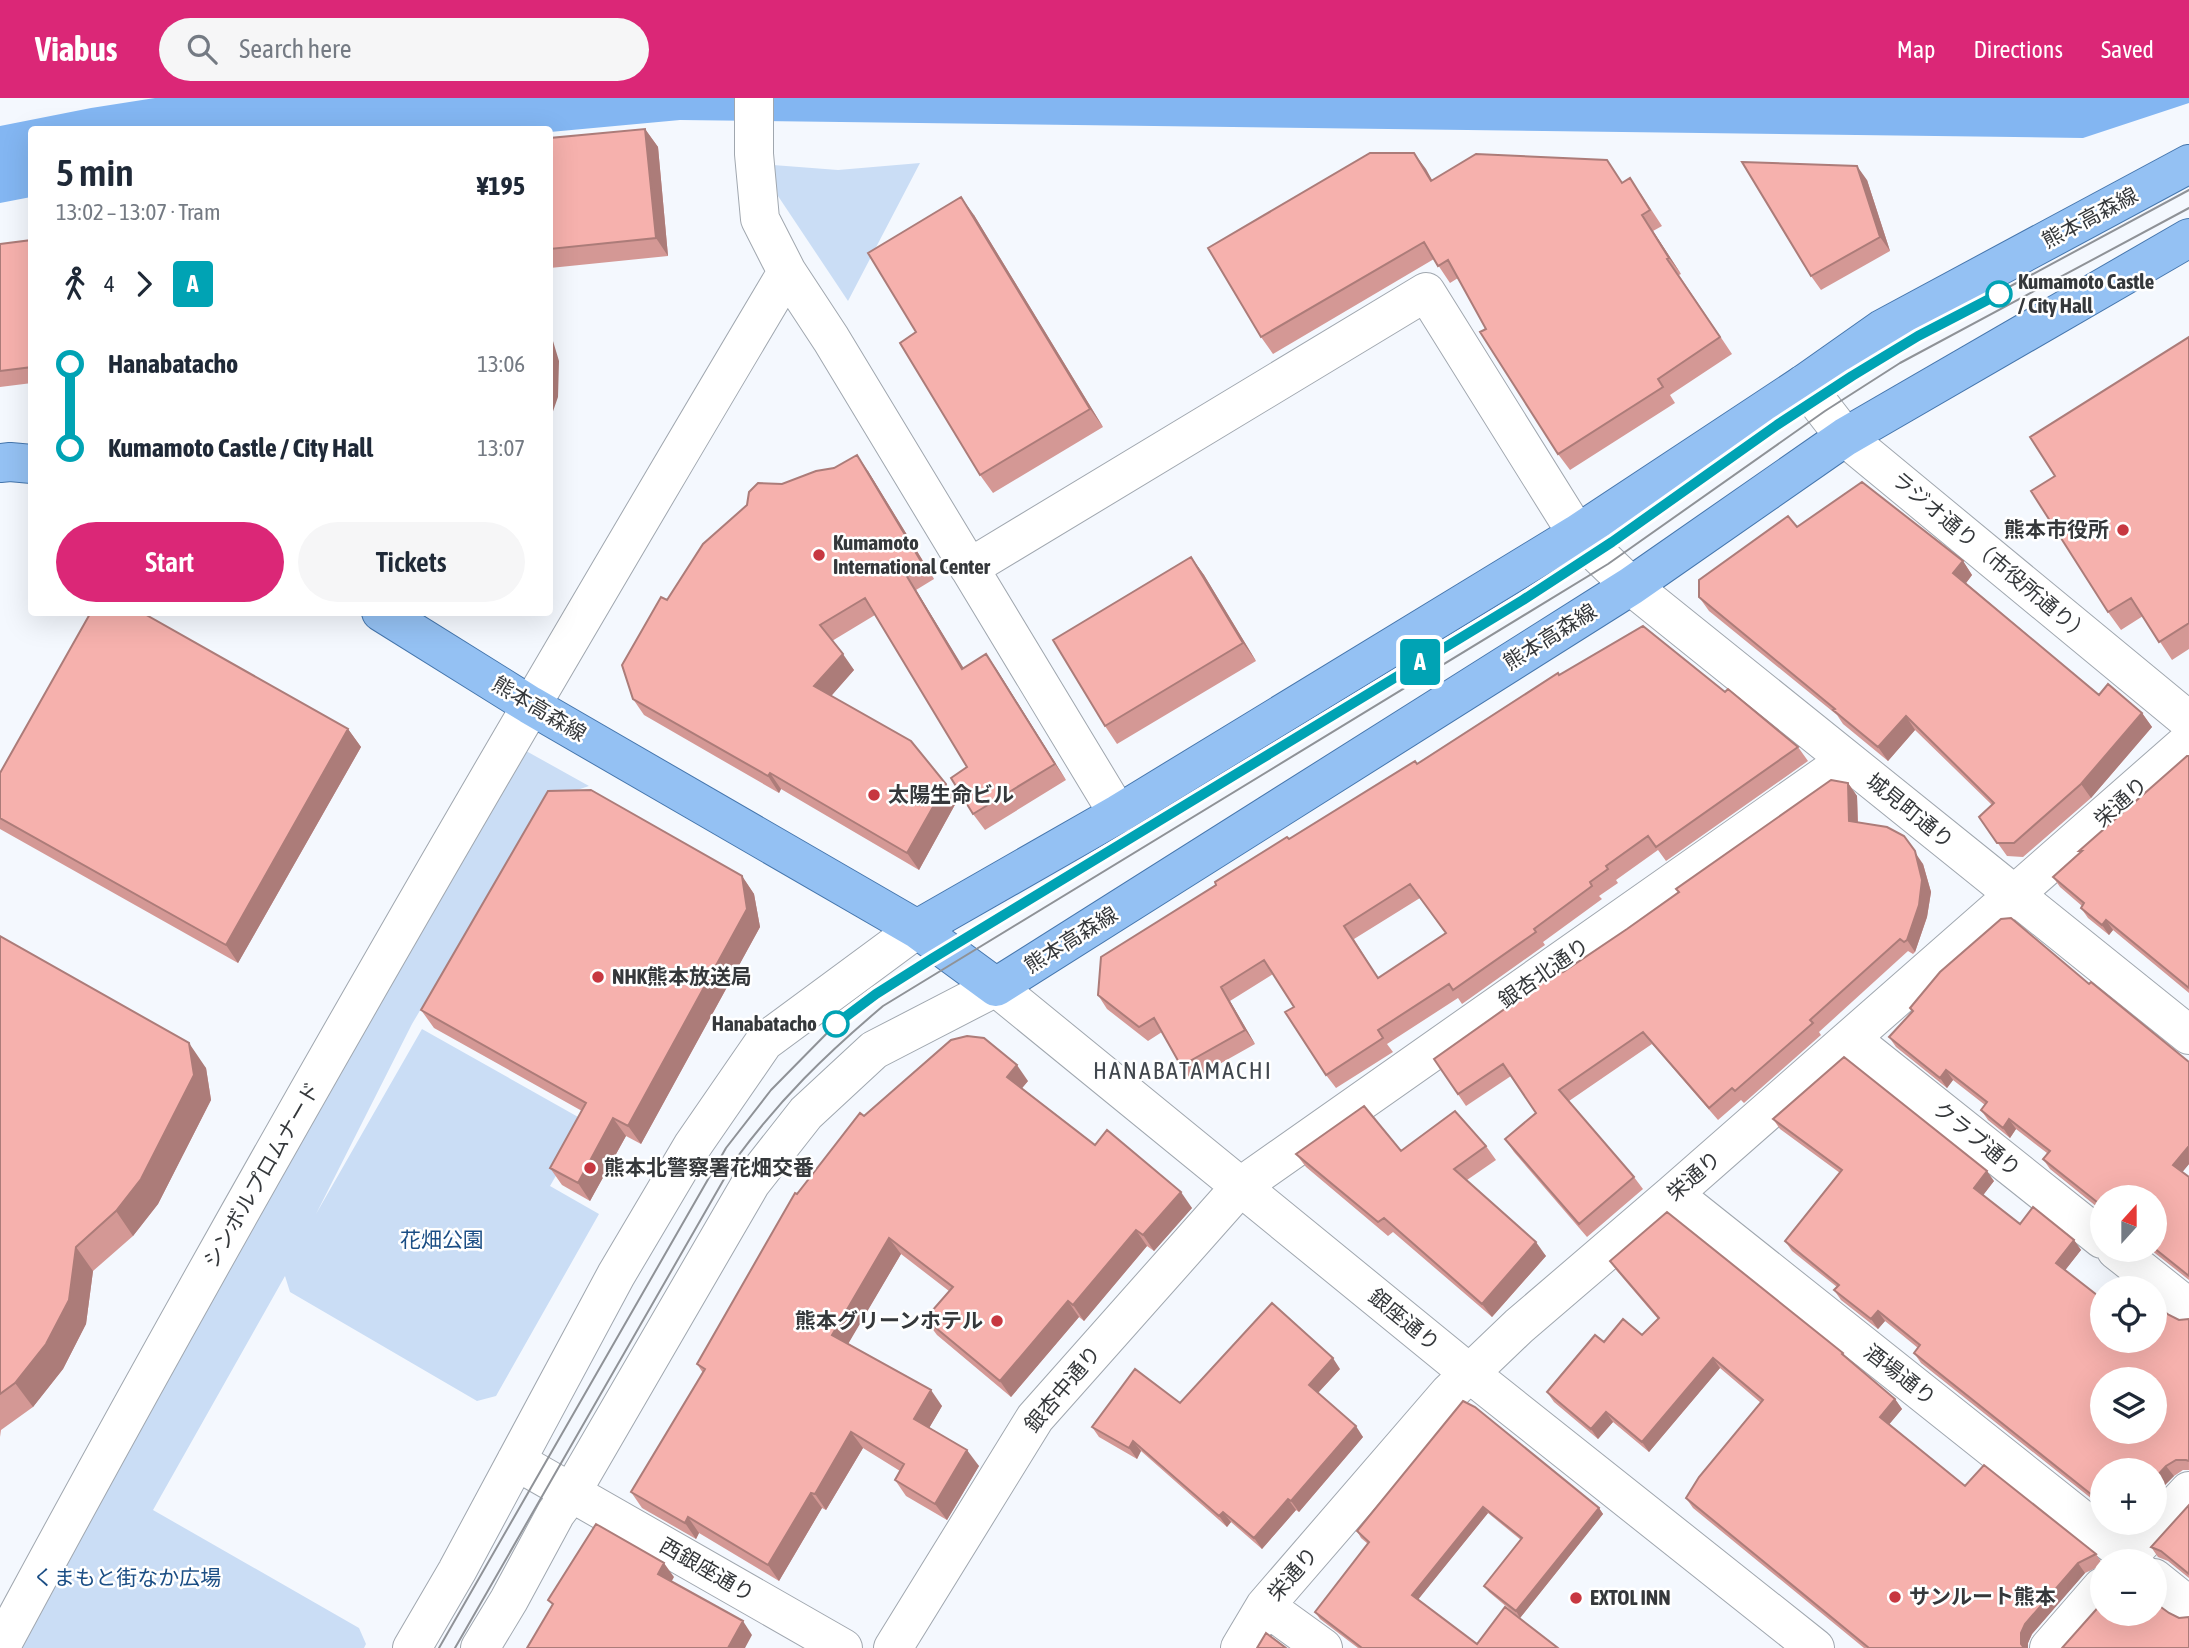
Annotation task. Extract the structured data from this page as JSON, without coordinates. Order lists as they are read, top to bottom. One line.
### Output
{"streets":{"main road":["熊本高森線"],"street":["ラジオ通り（市役所通り）","栄通り","城見町通り","銀杏北通り","クラブ通り","シンボルプロムナード","銀座通り","酒場通り","銀杏中通り","西銀座通り"]},"crossings":[["熊本高森線","ラジオ通り（市役所通り）"],["熊本高森線","城見町通り"],["熊本高森線","シンボルプロムナード"],["熊本高森線","銀座通り"],["栄通り","城見町通り"],["栄通り","クラブ通り"],["栄通り","銀座通り"],["栄通り","酒場通り"],["城見町通り","銀杏北通り"],["銀杏北通り","銀座通り"],["銀杏北通り","銀杏中通り"],["銀座通り","銀杏中通り"]],"districts":["HANABATAMACHI"],"parks":["花畑公園","くまもと街なか広場"],"places":["Kumamoto Castle / City Hall","熊本市役所","Kumamoto International Center","太陽生命ビル","NHK熊本放送局","Hanabatacho","熊本北警察署花畑交番","熊本グリーンホテル","サンルート熊本","EXTOL INN"],"lines":["tram line A"],"north":"top","page":{"header":"Viabus","search":"Search here","nav":["Map","Directions","Saved"],"on_map":"A","heading":["5 min","13:02 – 13:07 · Tram","¥195"],"legs":["4","A"],"list":[{"name":"Hanabatacho","value":"13:06"},{"name":"Kumamoto Castle / City Hall","value":"13:07"}],"buttons":["Start","Tickets"],"map_buttons":["+","−"]}}
